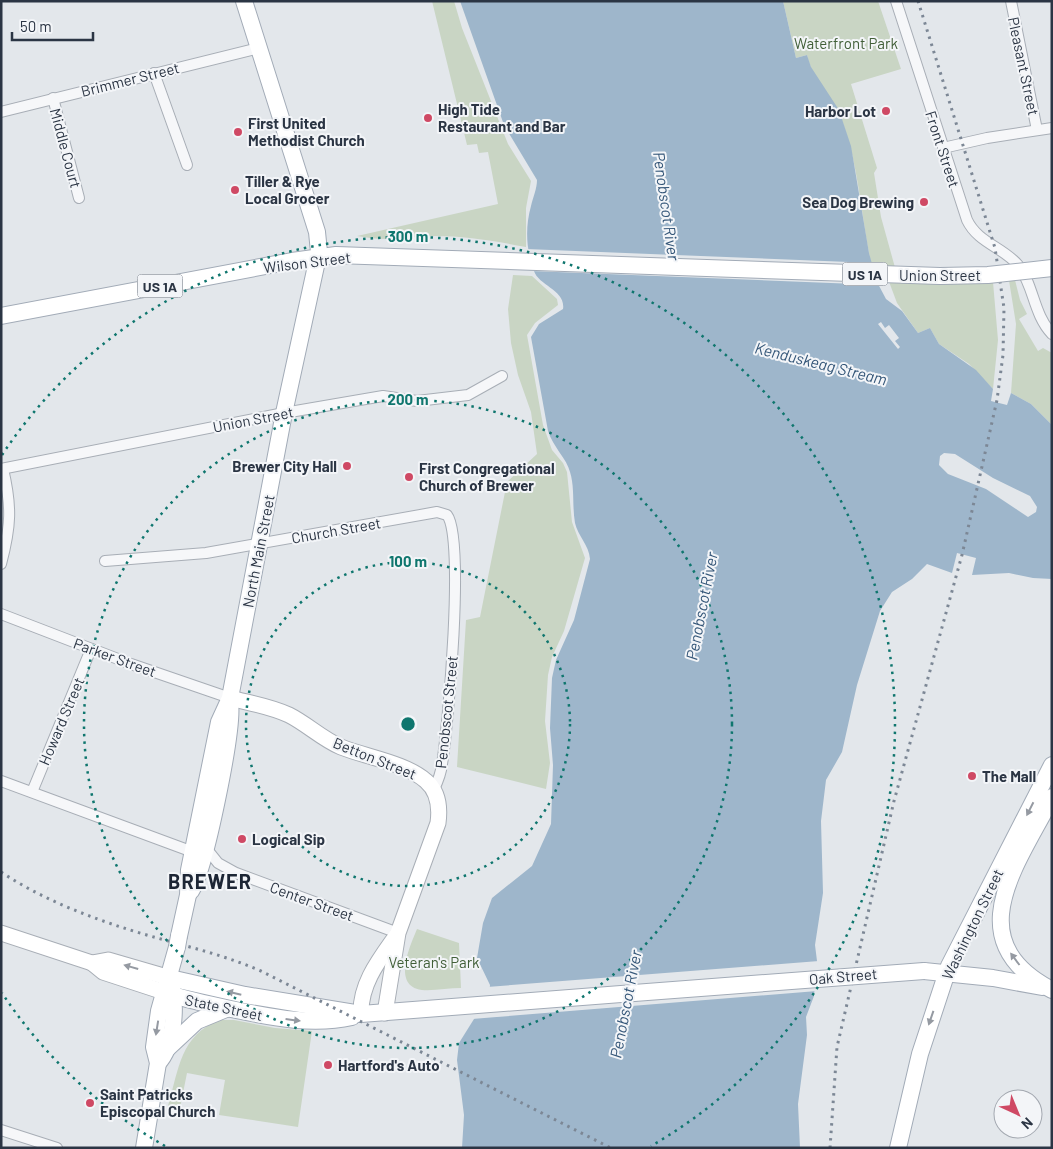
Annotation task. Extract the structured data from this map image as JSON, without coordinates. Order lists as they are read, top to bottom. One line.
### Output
{"streets":{"main road":["Wilson Street","US 1A","Union Street","North Main Street","Washington Street","Oak Street","State Street"],"street":["Pleasant Street","Brimmer Street","Middle Court","Front Street","Church Street","Parker Street","Penobscot Street","Howard Street","Betton Street","Center Street"]},"crossings":[["Brimmer Street","Middle Court"],["Brimmer Street","North Main Street"],["Wilson Street","Union Street"],["Wilson Street","North Main Street"],["Union Street","North Main Street"],["Church Street","North Main Street"],["Church Street","Penobscot Street"],["North Main Street","Parker Street"],["North Main Street","Betton Street"],["North Main Street","Center Street"],["North Main Street","State Street"],["Parker Street","Howard Street"],["Parker Street","Betton Street"],["Penobscot Street","Betton Street"],["Penobscot Street","Center Street"],["Howard Street","Center Street"],["Washington Street","Oak Street"],["Oak Street","State Street"]],"districts":["BREWER"],"water":["Penobscot River","Kenduskeag Stream"],"parks":["Waterfront Park","Veteran's Park"],"places":["Harbor Lot","High Tide Restaurant and Bar","First United Methodist Church","Tiller & Rye Local Grocer","Sea Dog Brewing","Brewer City Hall","First Congregational Church of Brewer","The Mall","Logical Sip","Hartford's Auto","Saint Patricks Episcopal Church"],"scale_bar":"50 m","north":"bottom right","rings":["300 m","200 m","100 m"]}
